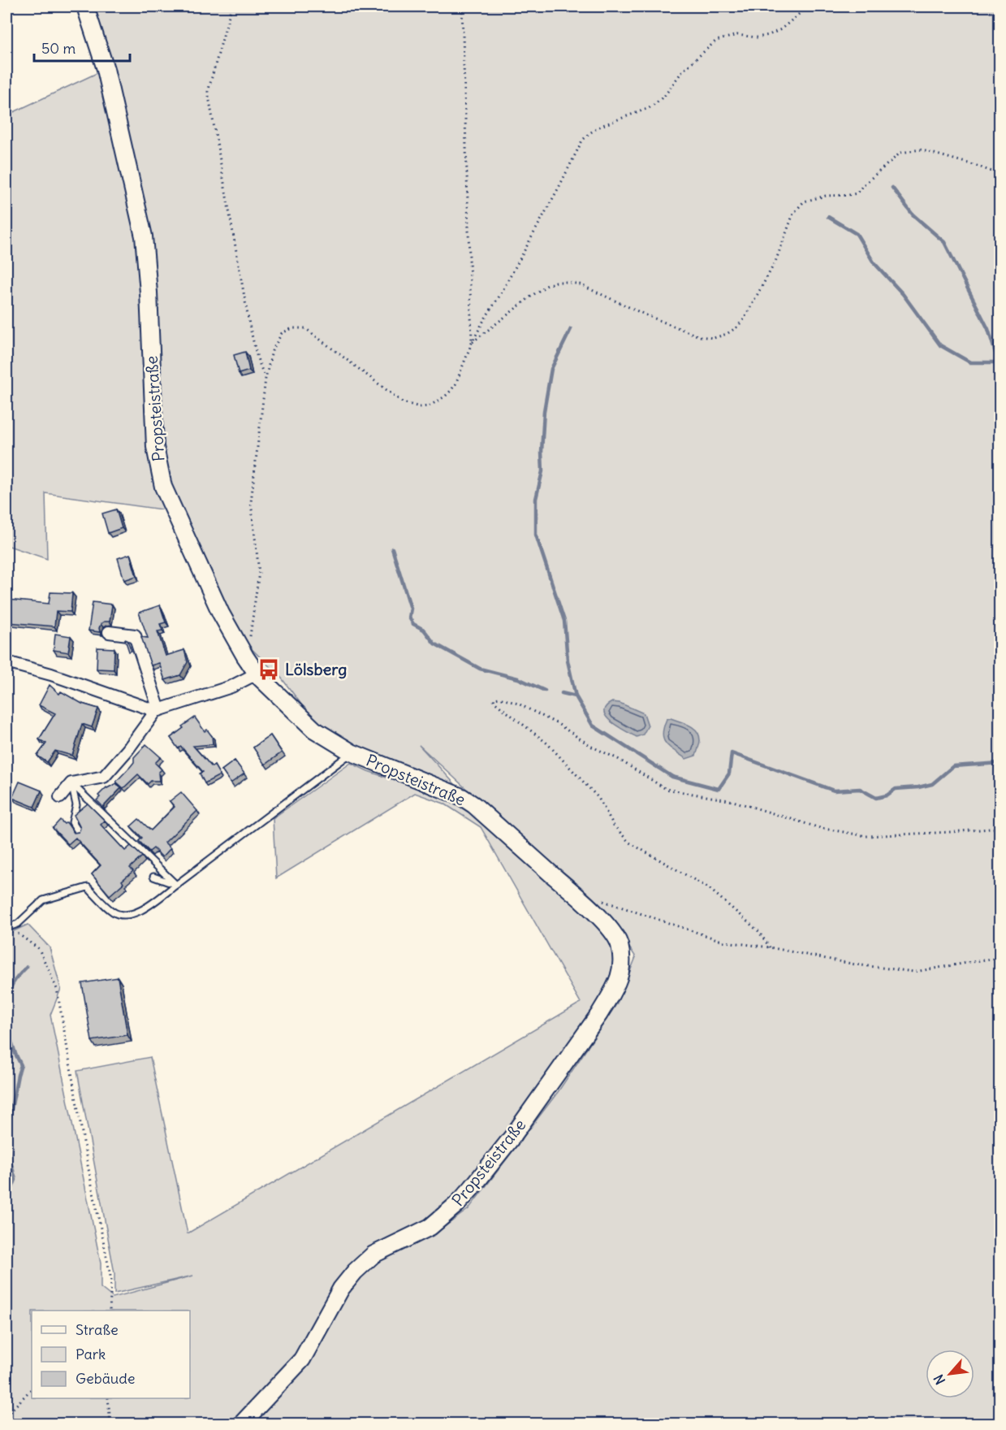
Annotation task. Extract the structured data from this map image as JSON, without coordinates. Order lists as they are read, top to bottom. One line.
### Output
{"streets":{"street":["Propsteistraße"]},"places":{"bus stop":["Lölsberg"]},"legend":["Straße","Park","Gebäude"],"scale_bar":"50 m","north":"bottom left"}
